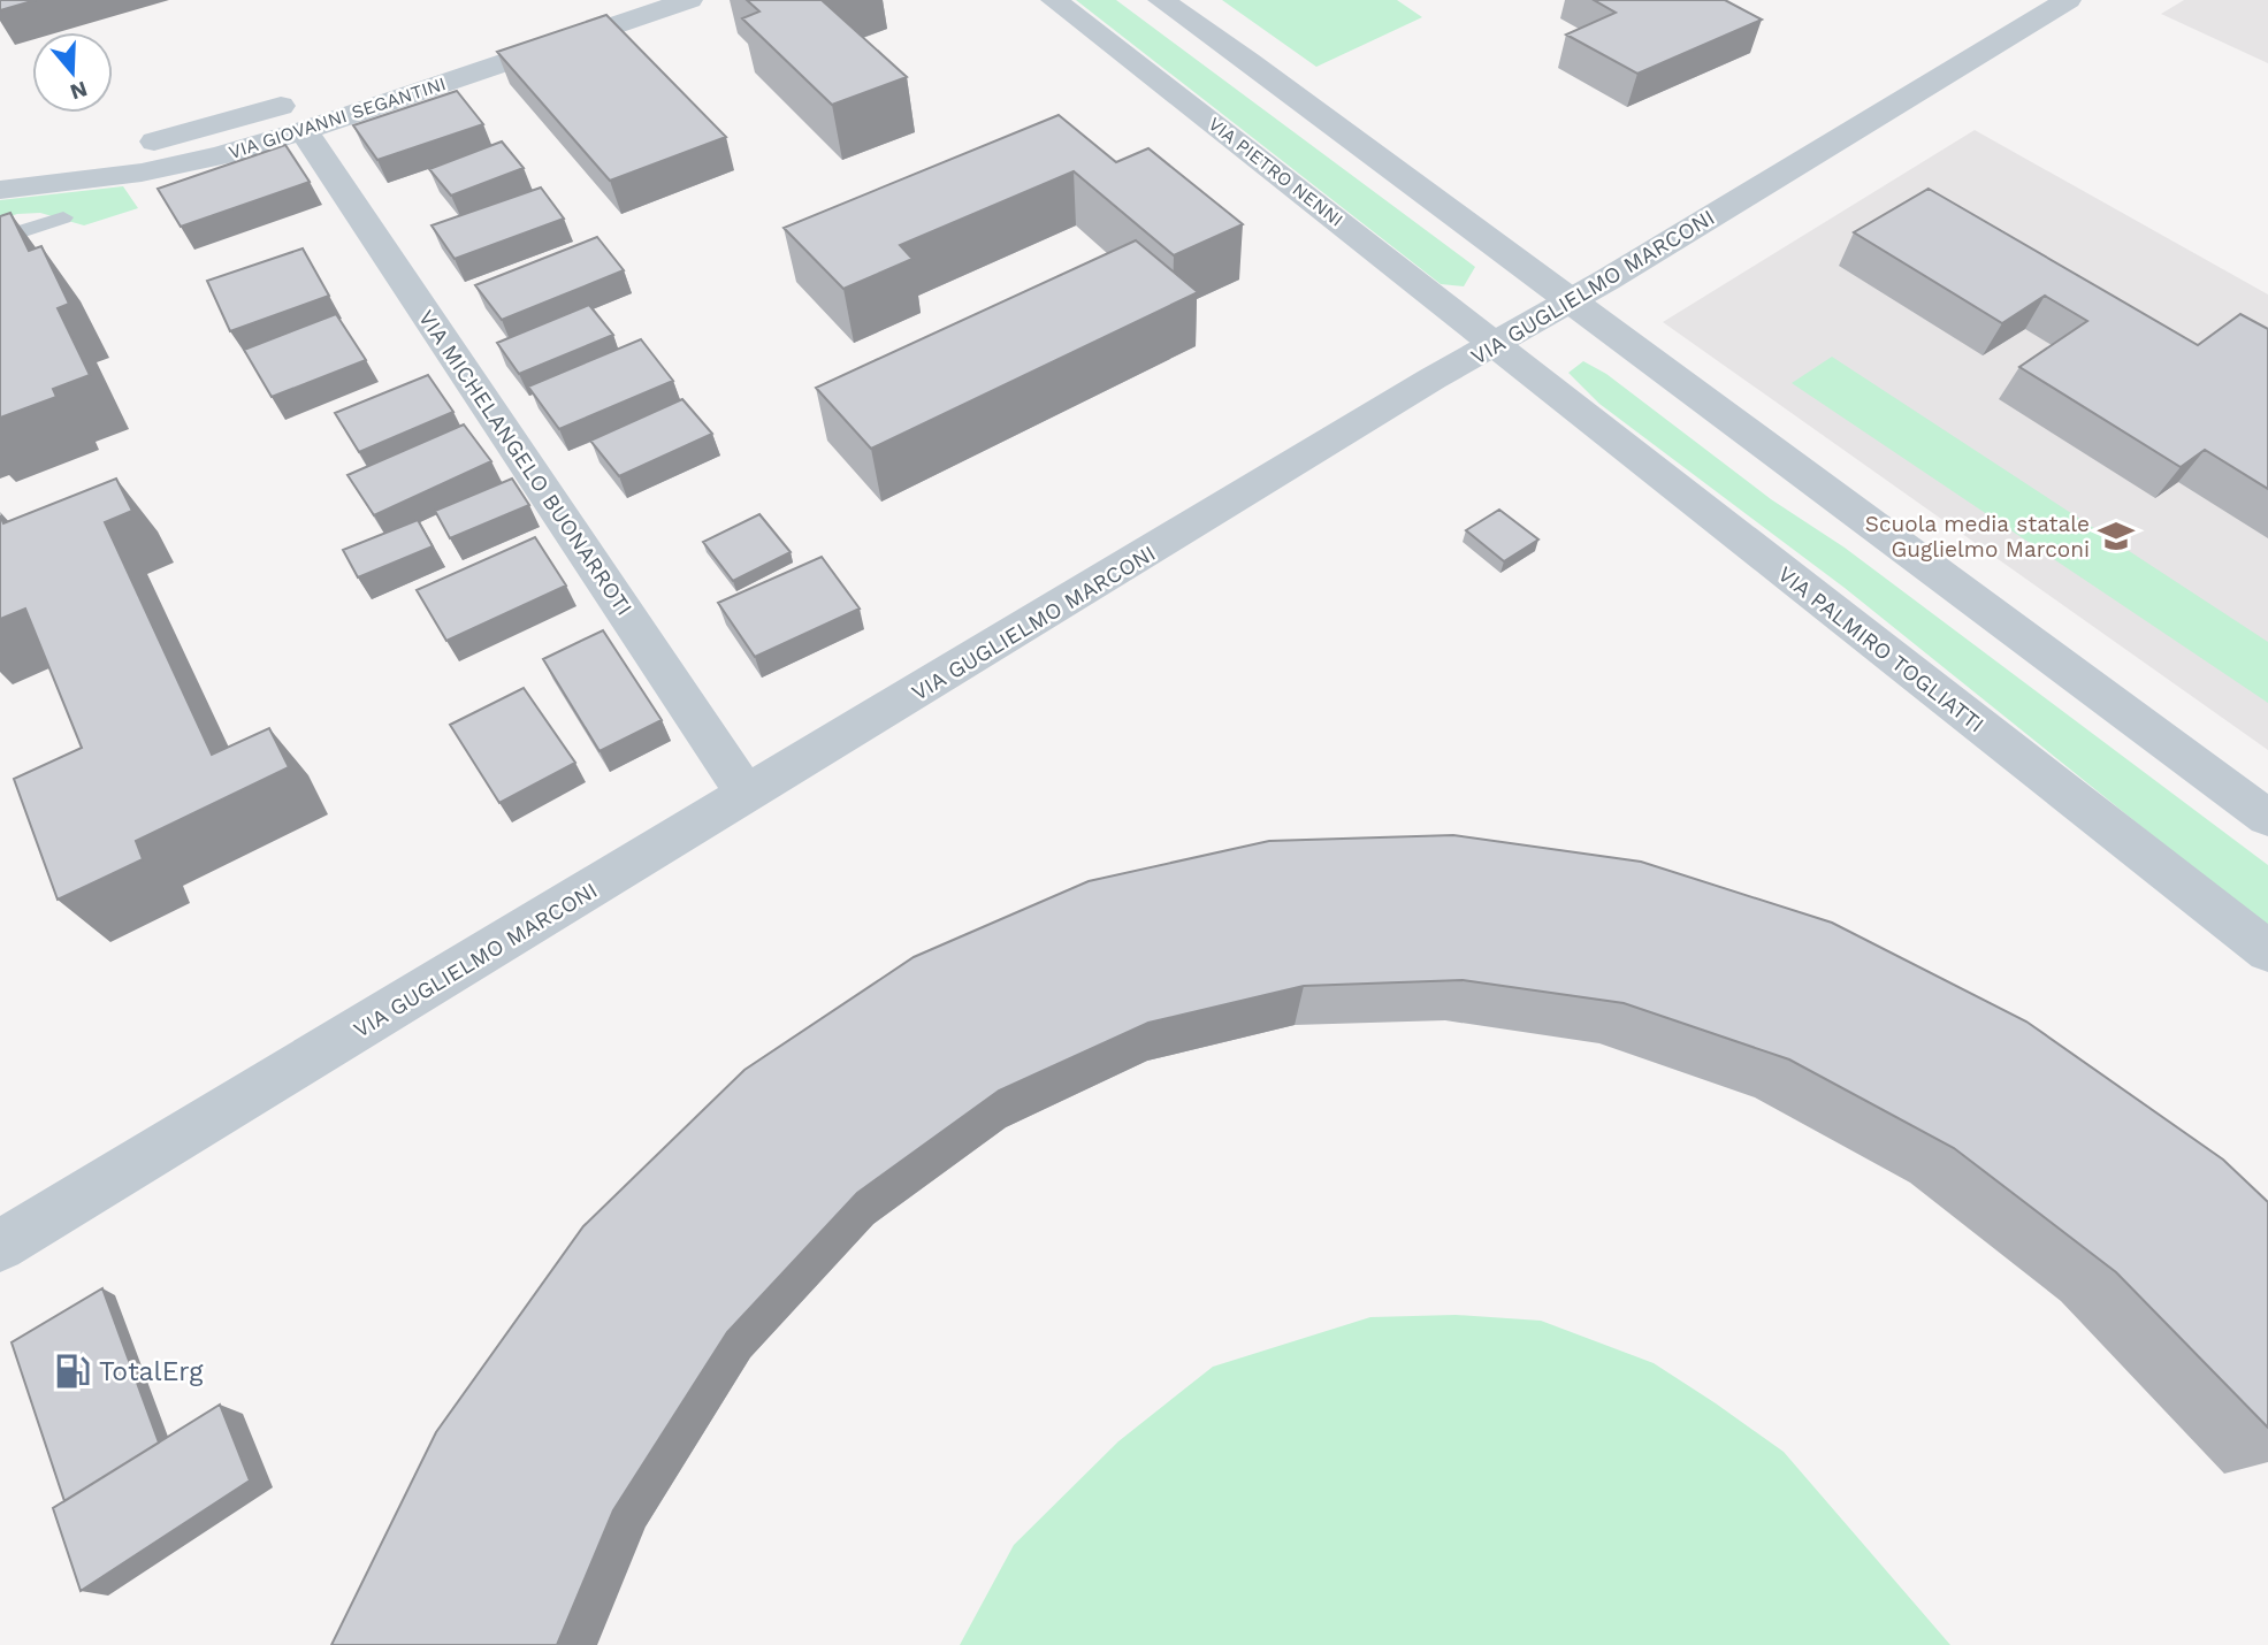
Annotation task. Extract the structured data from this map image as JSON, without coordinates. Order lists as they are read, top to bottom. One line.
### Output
{"streets":{"street":["VIA GIOVANNI SEGANTINI","VIA PIETRO NENNI","VIA GUGLIELMO MARCONI","VIA MICHELANGELO BUONARROTI","VIA PALMIRO TOGLIATTI"]},"crossings":[["VIA GIOVANNI SEGANTINI","VIA MICHELANGELO BUONARROTI"],["VIA PIETRO NENNI","VIA GUGLIELMO MARCONI"],["VIA PIETRO NENNI","VIA PALMIRO TOGLIATTI"],["VIA GUGLIELMO MARCONI","VIA MICHELANGELO BUONARROTI"],["VIA GUGLIELMO MARCONI","VIA PALMIRO TOGLIATTI"]],"places":{"school or university":["Scuola media statale Guglielmo Marconi"],"fuel station":["TotalErg"]},"north":"bottom"}
